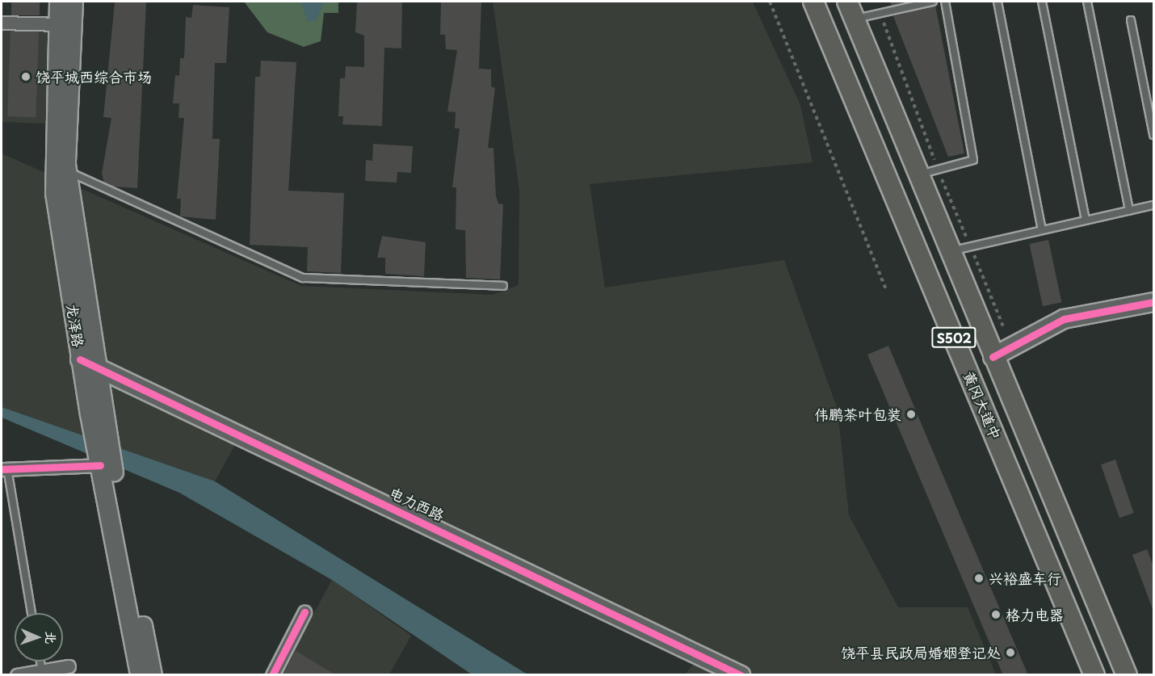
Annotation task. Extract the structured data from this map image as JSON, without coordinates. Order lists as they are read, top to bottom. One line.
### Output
{"streets":{"main road":["龙泽路","S502","黄冈大道中","电力西路"]},"crossings":[["龙泽路","电力西路"]],"places":["饶平城西综合市场","伟鹏茶叶包装","兴裕盛车行","格力电器","饶平县民政局婚姻登记处"],"north":"right"}
